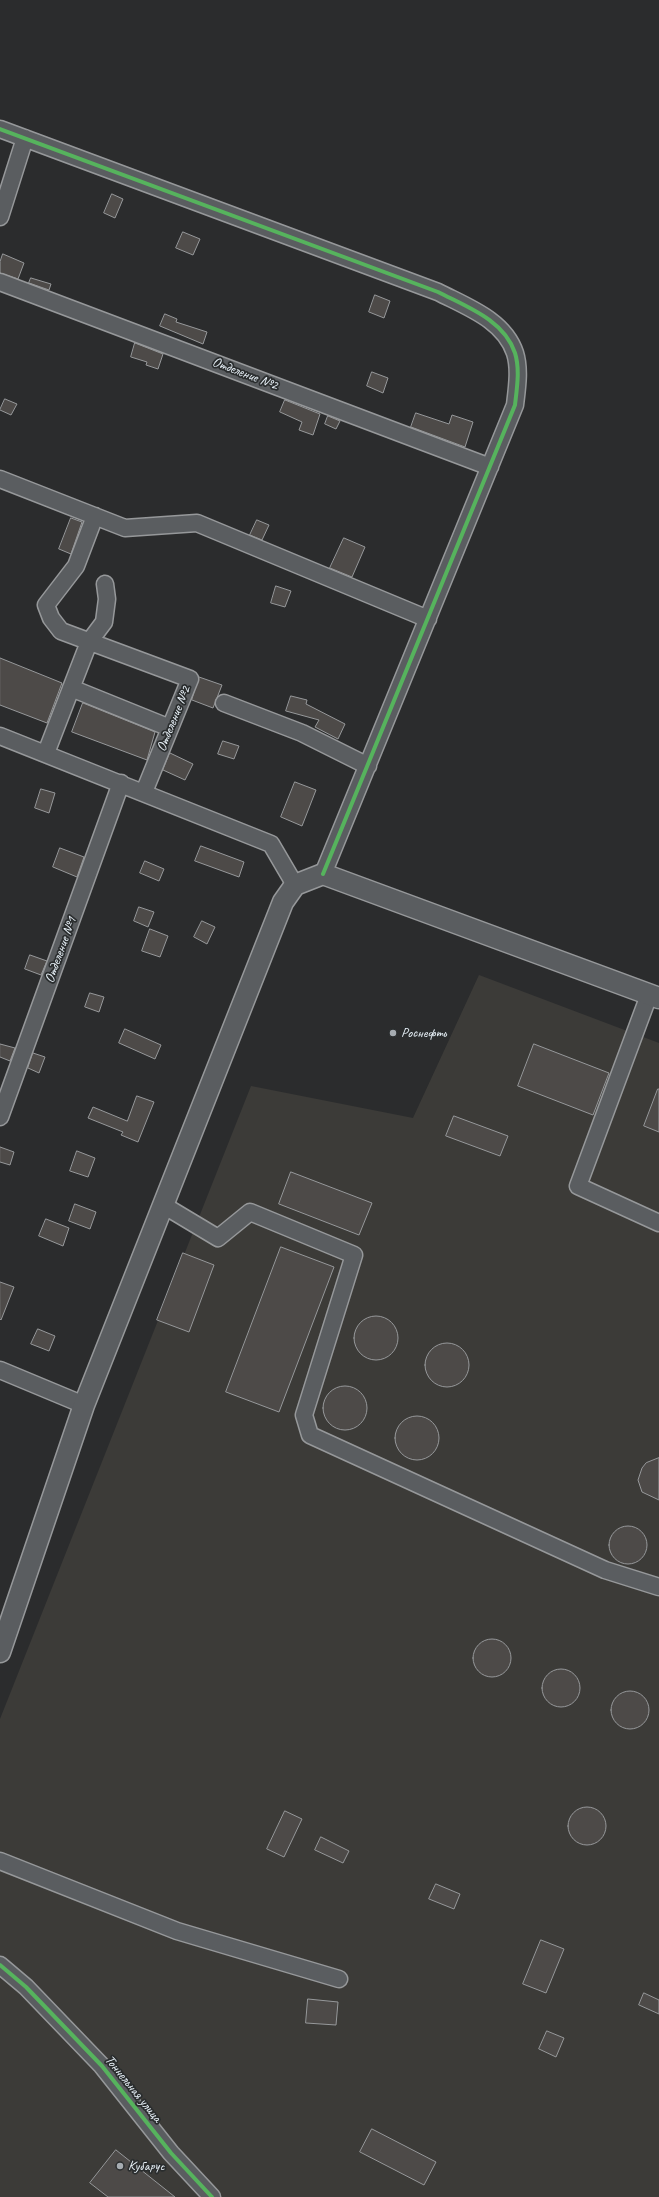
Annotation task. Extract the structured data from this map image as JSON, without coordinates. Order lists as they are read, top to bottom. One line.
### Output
{"streets":{"street":["Отделение №2","Отделение №1","Тоннельная улица"]},"places":["Роснефть","Кубарус"]}
